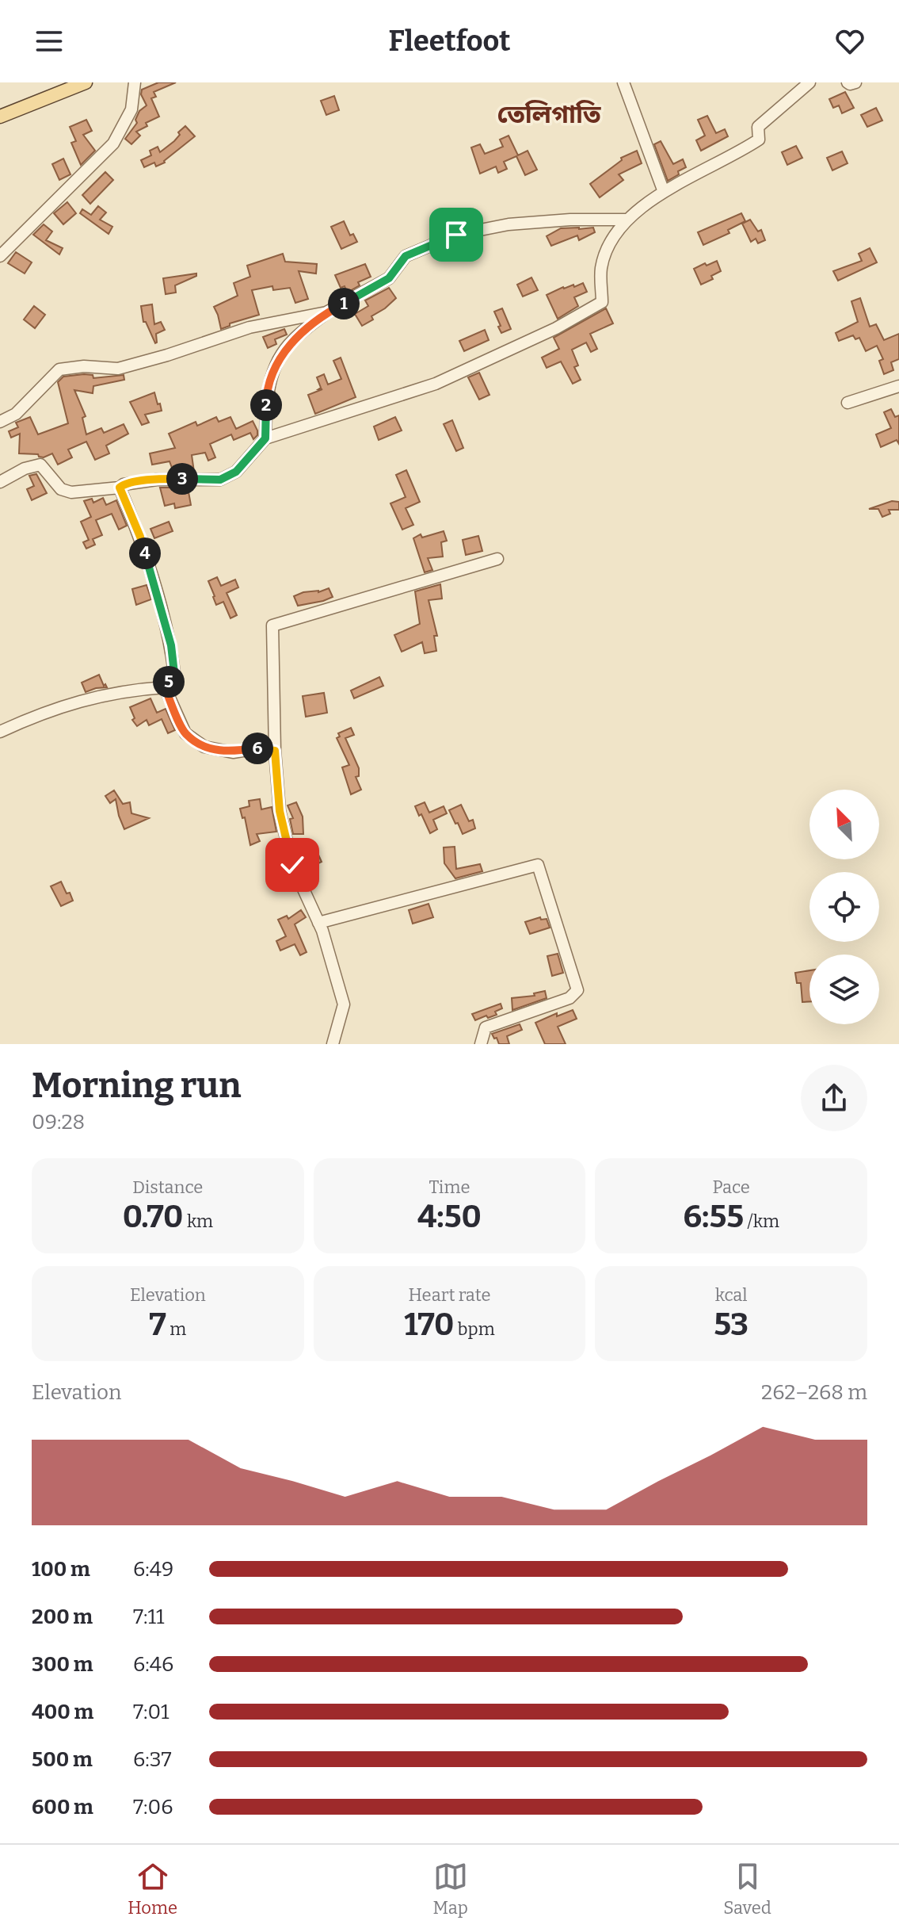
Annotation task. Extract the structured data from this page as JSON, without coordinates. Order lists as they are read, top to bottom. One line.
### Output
{"districts":["তেলিগাতি"],"north":"top left","page":{"header":"Fleetfoot","pins":["1","2","3","4","5","6"],"heading":["Morning run","09:28"],"stats":[["Distance","0.70 km"],["Time","4:50"],["Pace","6:55 /km"],["Elevation","7 m"],["Heart rate","170 bpm"],["kcal","53"]],"chart":["Elevation","262–268 m"],"list":[{"name":"100 m","note":"6:49"},{"name":"200 m","note":"7:11"},{"name":"300 m","note":"6:46"},{"name":"400 m","note":"7:01"},{"name":"500 m","note":"6:37"},{"name":"600 m","note":"7:06"}],"tabs":["Home","Map","Saved"]}}
